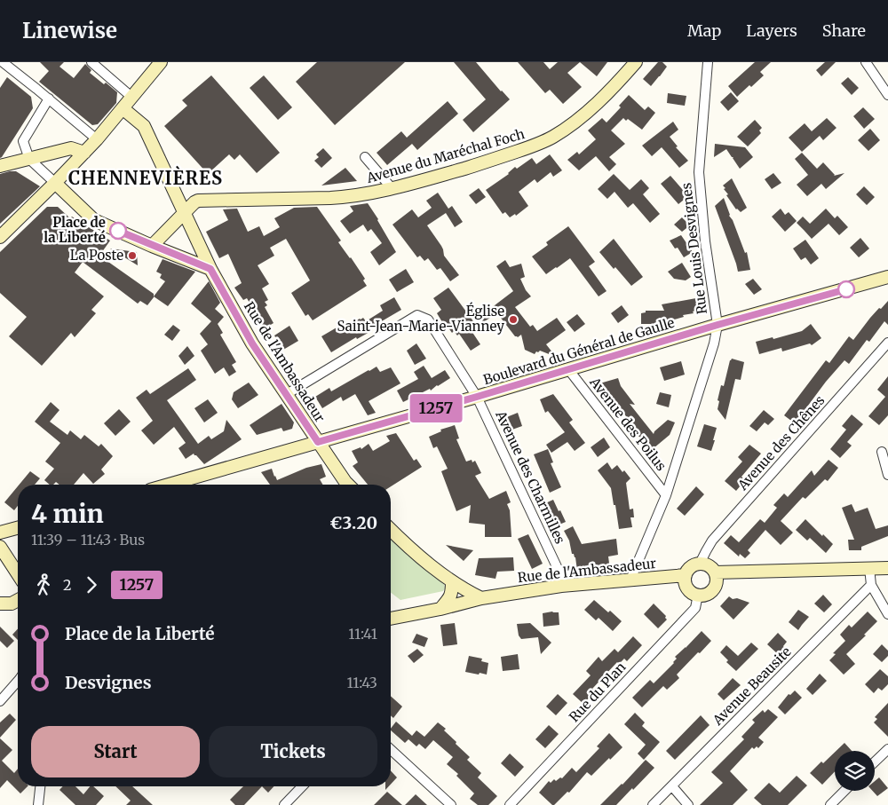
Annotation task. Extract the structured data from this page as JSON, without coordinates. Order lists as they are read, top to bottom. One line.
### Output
{"streets":{"main road":["Avenue du Maréchal Foch","Boulevard du Général de Gaulle","Rue de l'Ambassadeur"],"street":["Rue Louis Desvignes","Avenue des Poilus","Avenue des Chênes","Avenue des Charmilles","Avenue Beausite","Rue du Plan"]},"crossings":[["Rue Louis Desvignes","Boulevard du Général de Gaulle"],["Boulevard du Général de Gaulle","Rue de l'Ambassadeur"],["Boulevard du Général de Gaulle","Avenue des Poilus"],["Boulevard du Général de Gaulle","Avenue des Charmilles"],["Rue de l'Ambassadeur","Avenue des Chênes"],["Rue de l'Ambassadeur","Avenue des Charmilles"],["Rue de l'Ambassadeur","Rue du Plan"],["Avenue des Chênes","Rue du Plan"]],"districts":["CHENNEVIÈRES"],"places":["Place de la Liberté","La Poste","Église Saint-Jean-Marie-Vianney"],"lines":["bus line 1257"],"page":{"header":"Linewise","nav":["Map","Layers","Share"],"on_map":"1257","heading":["4 min","11:39 – 11:43 · Bus","€3.20"],"legs":["2","1257"],"list":[{"name":"Place de la Liberté","value":"11:41"},{"name":"Desvignes","value":"11:43"}],"buttons":["Start","Tickets"]}}
